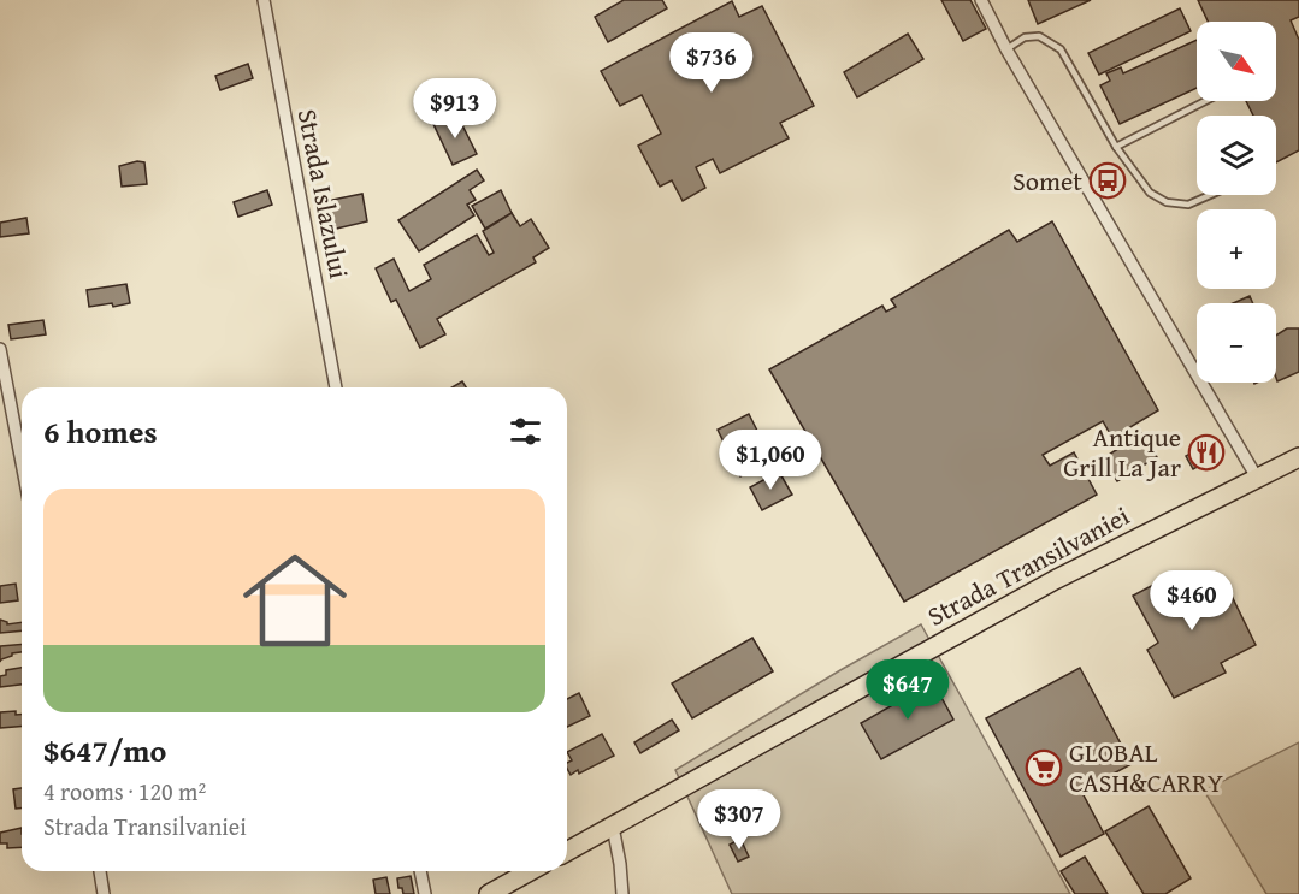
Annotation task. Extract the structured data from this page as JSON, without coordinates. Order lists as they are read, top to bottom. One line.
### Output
{"streets":{"main road":["Strada Transilvaniei"],"street":["Strada Islazului"]},"places":{"bus stop":["Somet"],"restaurant":["Antique Grill La Jar"],"supermarket":["GLOBAL CASH&CARRY"]},"north":"bottom right","page":{"map_buttons":["+","−"],"price":["$736","$913","$1,060","$460","$647","$307"],"heading":"6 homes","list":[{"name":"$647/mo","note":"4 rooms · 120 m² · Strada Transilvaniei"}]}}
